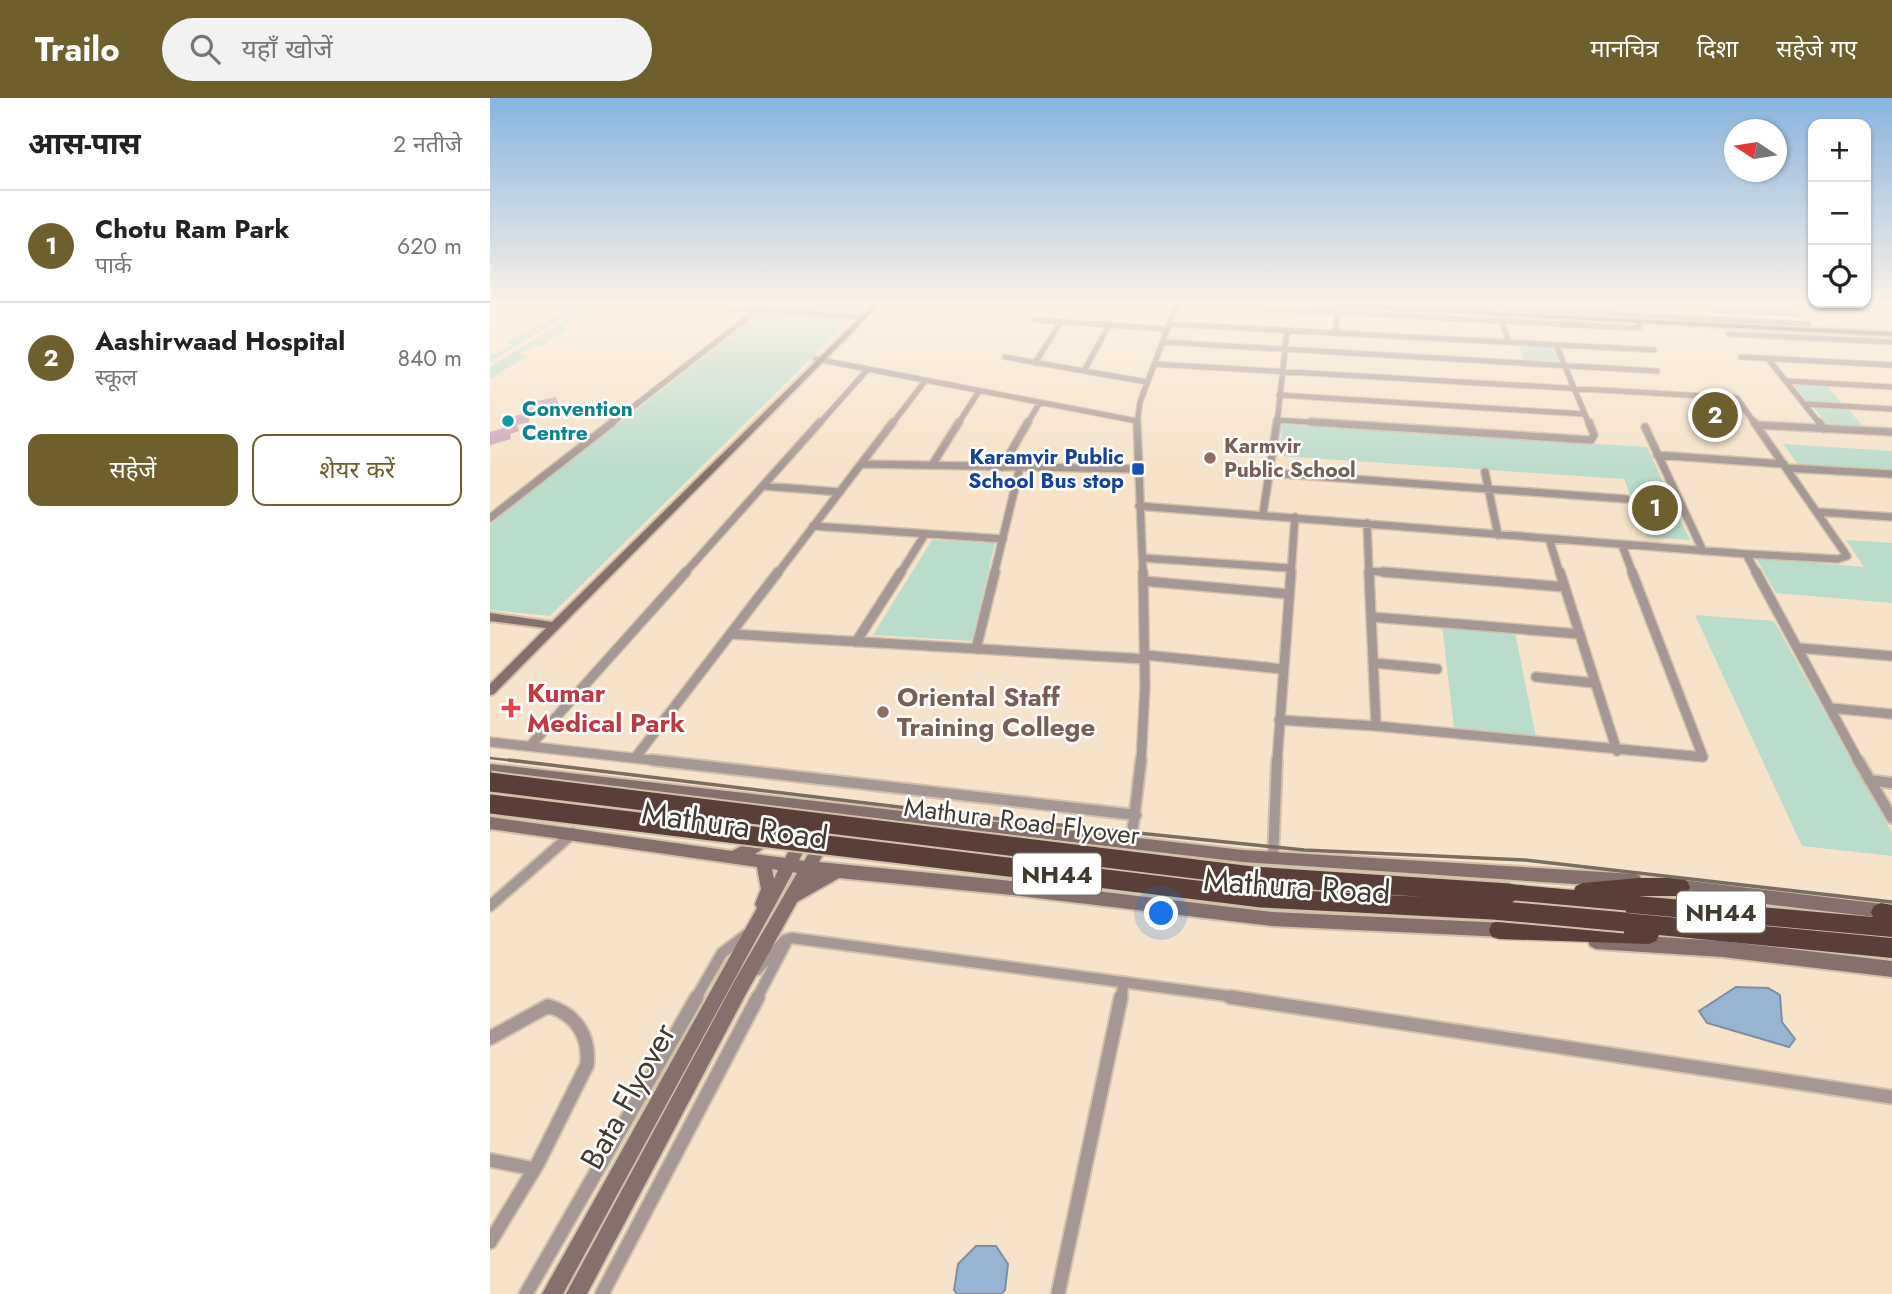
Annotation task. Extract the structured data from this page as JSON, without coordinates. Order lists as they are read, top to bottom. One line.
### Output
{"streets":{"highway":["Mathura Road Flyover","Mathura Road","NH44"],"street":["Bata Flyover"]},"crossings":[["Mathura Road Flyover","Mathura Road"]],"places":{"other":["Convention Centre","Karmvir Public School","Oriental Staff Training College"],"transit":["Karamvir Public School Bus stop"],"health":["Kumar Medical Park"]},"north":"left","page":{"header":"Trailo","search":"यहाँ खोजें","nav":["मानचित्र","दिशा","सहेजे गए"],"heading":["आस-पास","2 नतीजे"],"map_buttons":["+","−"],"list":[{"mark":"1","name":"Chotu Ram Park","note":"पार्क","value":"620 m"},{"mark":"2","name":"Aashirwaad Hospital","note":"स्कूल","value":"840 m"}],"pins":["2","1"],"buttons":["सहेजें","शेयर करें"]}}
